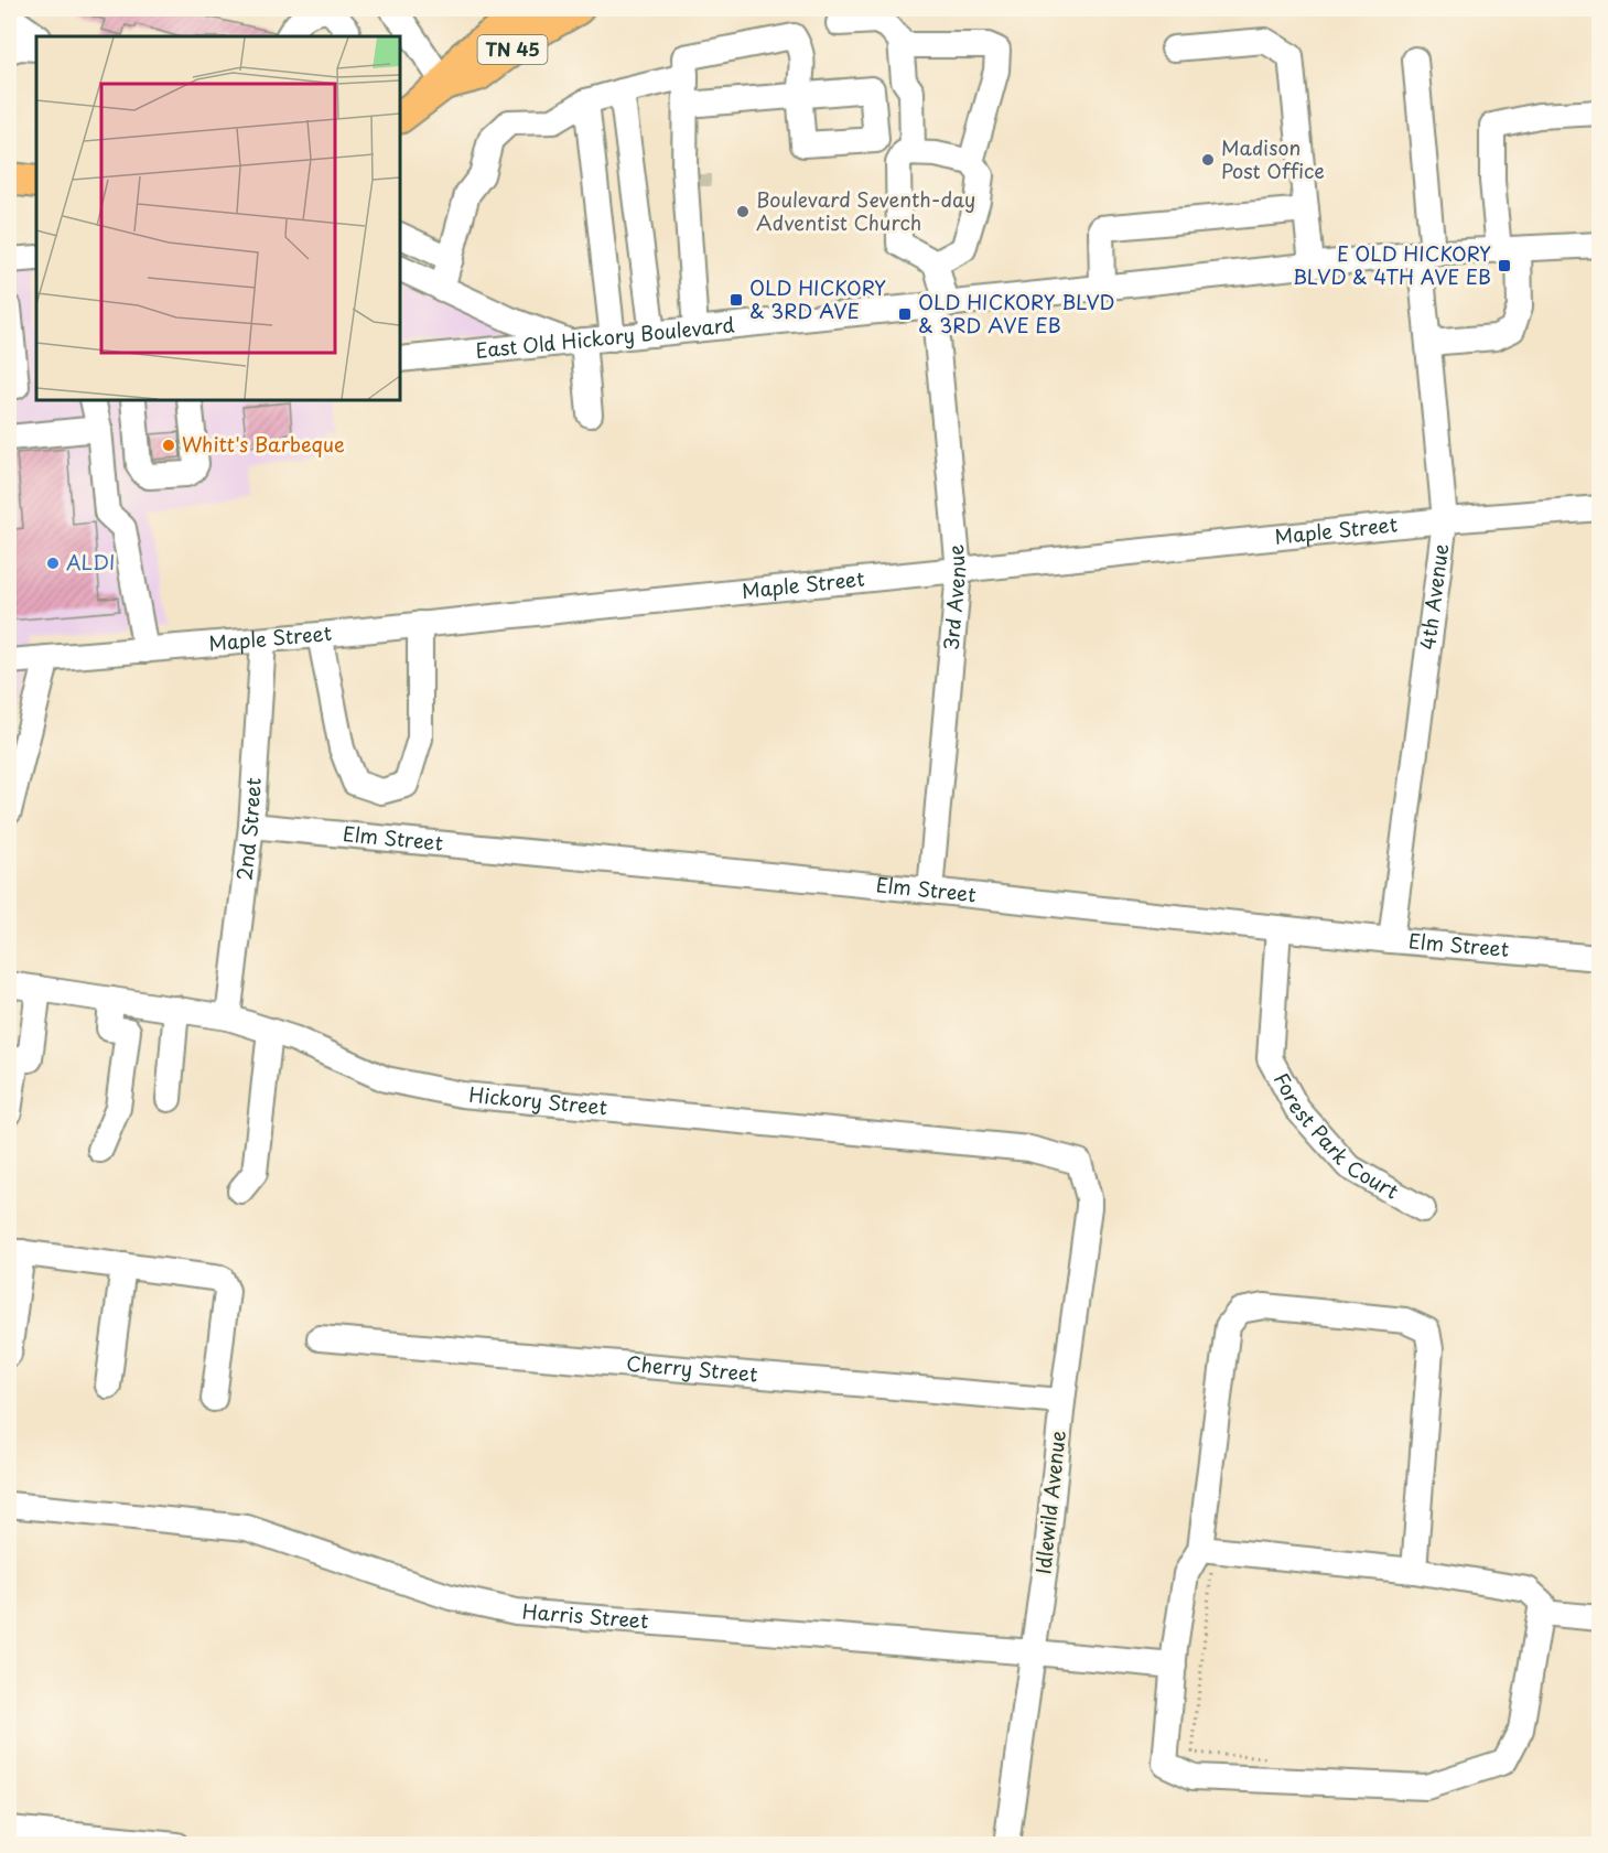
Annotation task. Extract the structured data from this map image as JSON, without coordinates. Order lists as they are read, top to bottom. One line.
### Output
{"streets":{"main road":["TN 45"],"street":["East Old Hickory Boulevard","Maple Street","3rd Avenue","4th Avenue","2nd Street","Elm Street","Hickory Street","Forest Park Court","Cherry Street","Idlewild Avenue","Harris Street"]},"crossings":[["East Old Hickory Boulevard","3rd Avenue"],["East Old Hickory Boulevard","4th Avenue"],["Maple Street","3rd Avenue"],["Maple Street","4th Avenue"],["Maple Street","2nd Street"],["3rd Avenue","Elm Street"],["4th Avenue","Elm Street"],["2nd Street","Elm Street"],["2nd Street","Hickory Street"],["Elm Street","Forest Park Court"],["Hickory Street","Idlewild Avenue"],["Cherry Street","Idlewild Avenue"],["Idlewild Avenue","Harris Street"]],"places":{"other":["Madison Post Office","Boulevard Seventh-day Adventist Church","Whitt's Barbeque","ALDI"],"transit":["E OLD HICKORY BLVD & 4TH AVE EB","OLD HICKORY & 3RD AVE","OLD HICKORY BLVD & 3RD AVE EB"]}}
